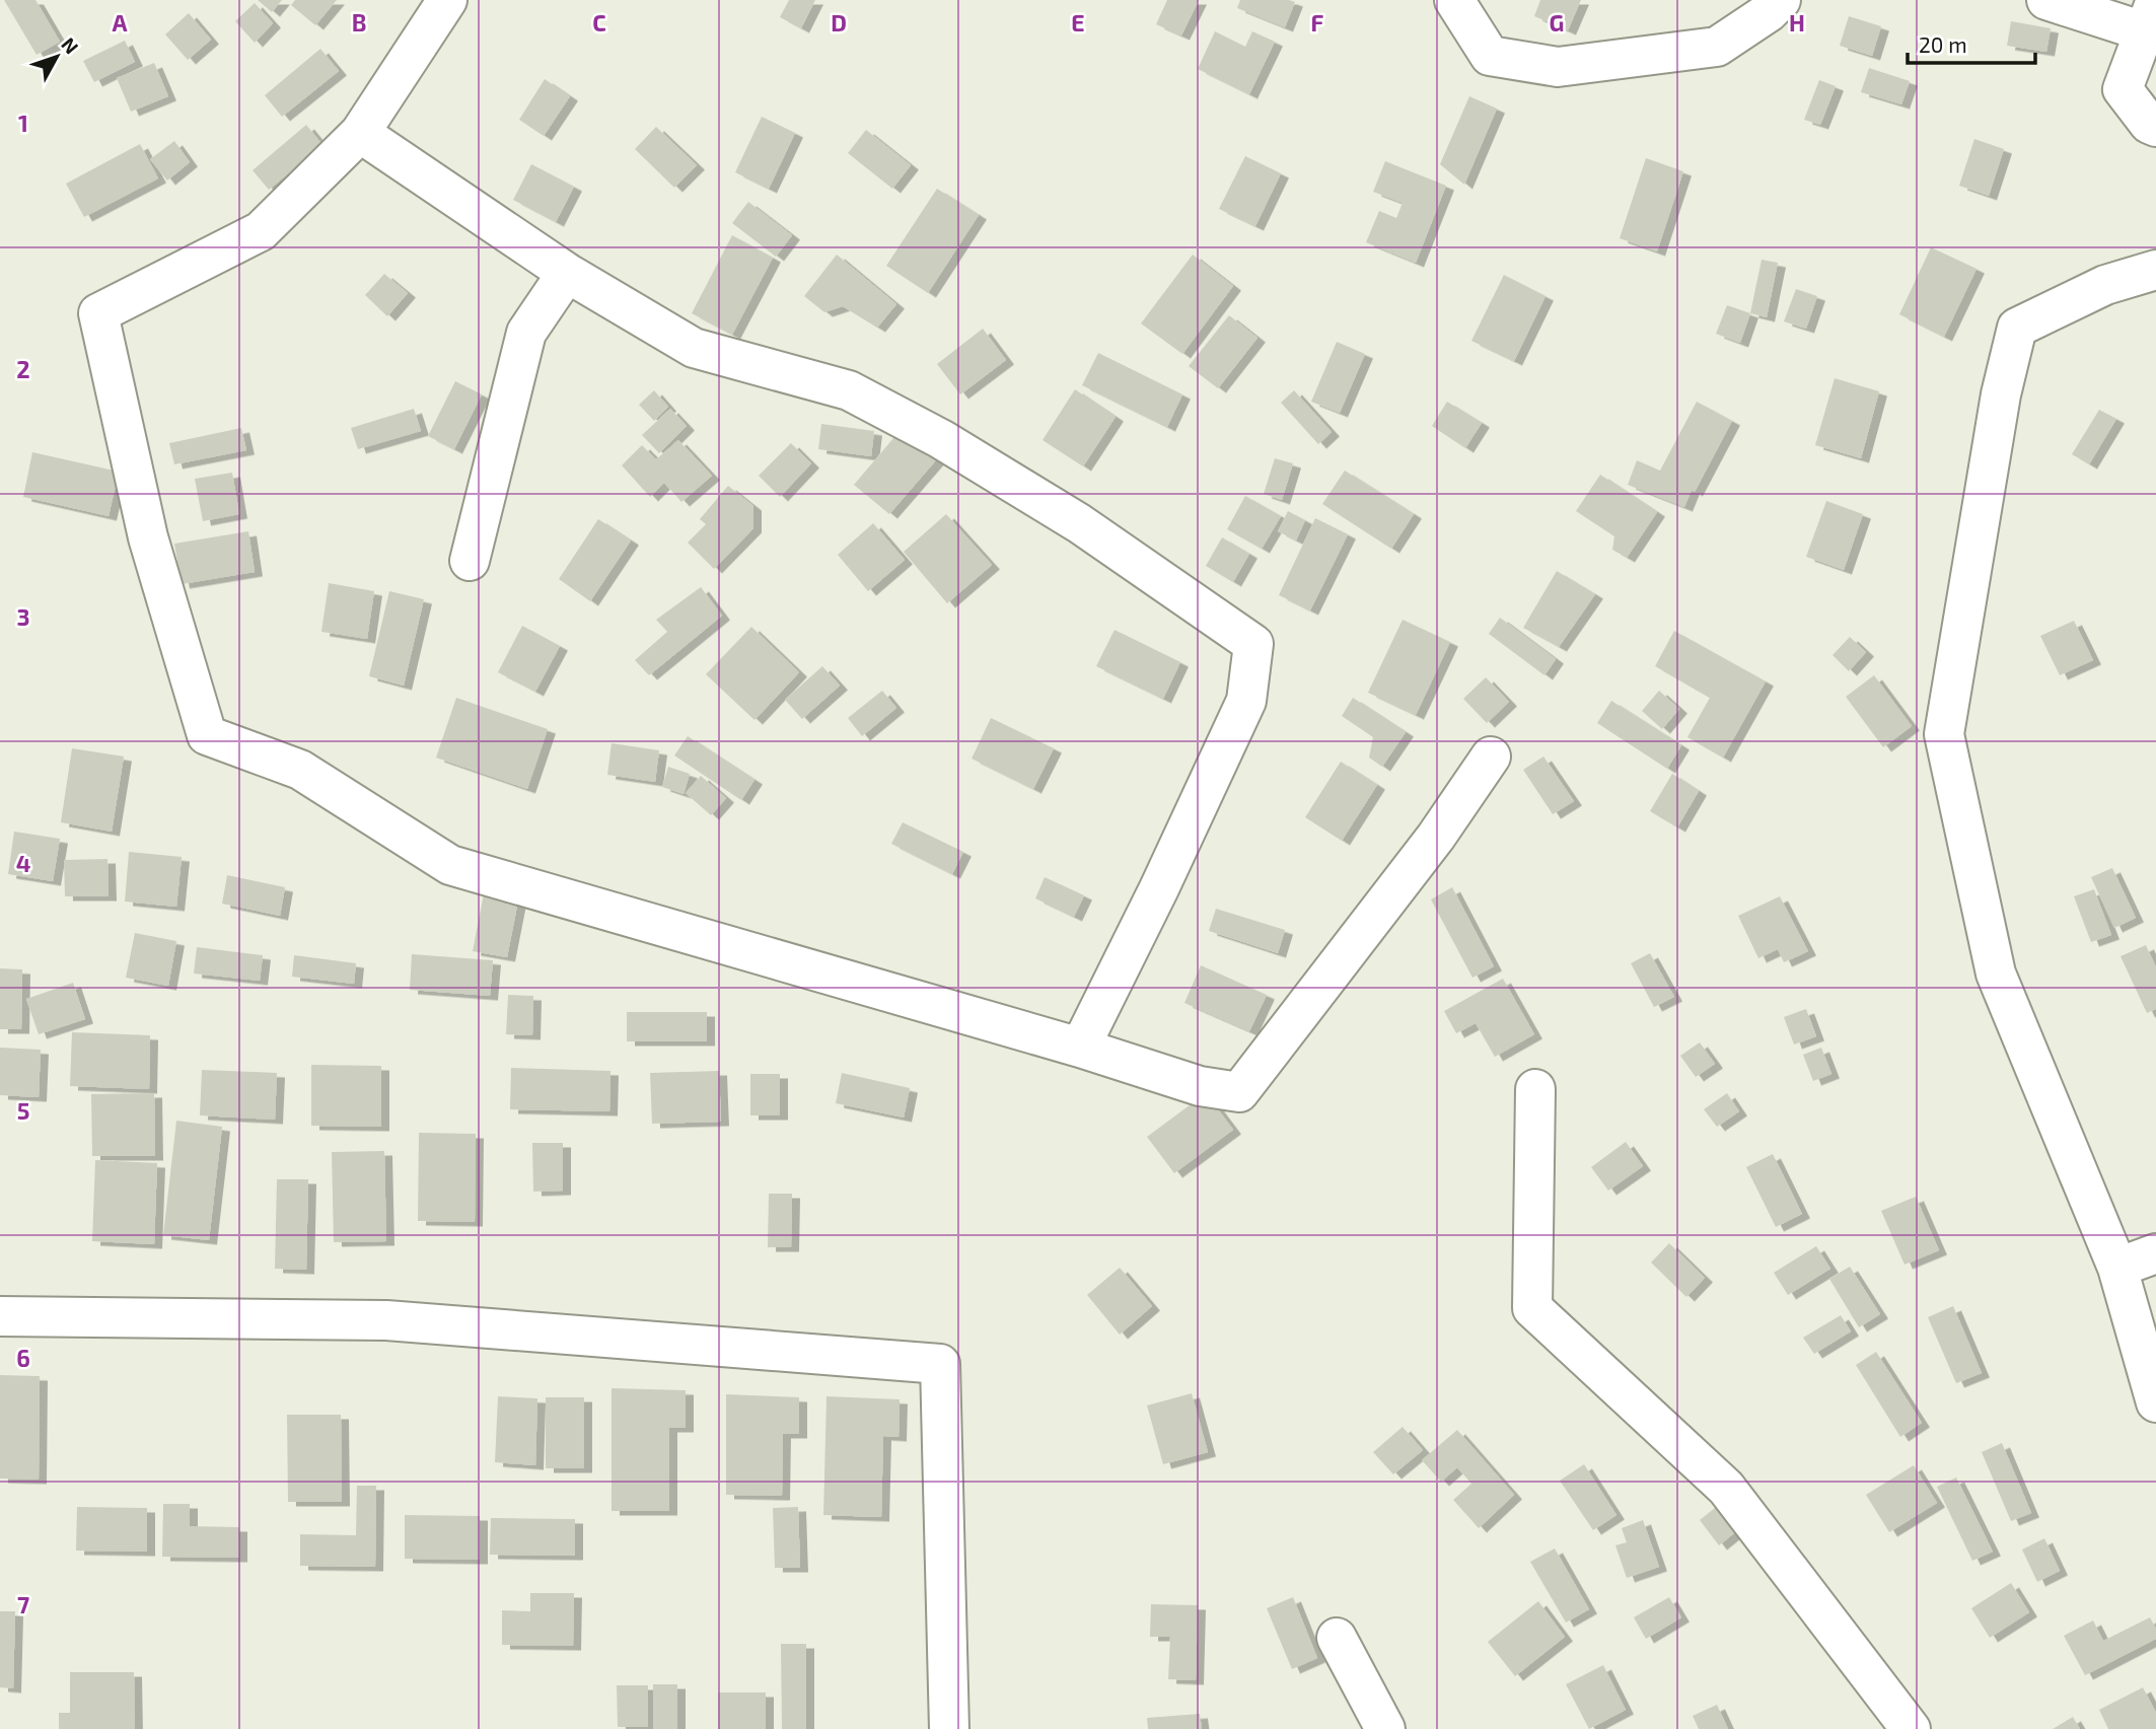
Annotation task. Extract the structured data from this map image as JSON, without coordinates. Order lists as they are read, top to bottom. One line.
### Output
{"scale_bar":"20 m","north":"top right","grid":{"columns":["A","B","C","D","E","F","G","H"],"rows":["1","2","3","4","5","6","7"]}}
